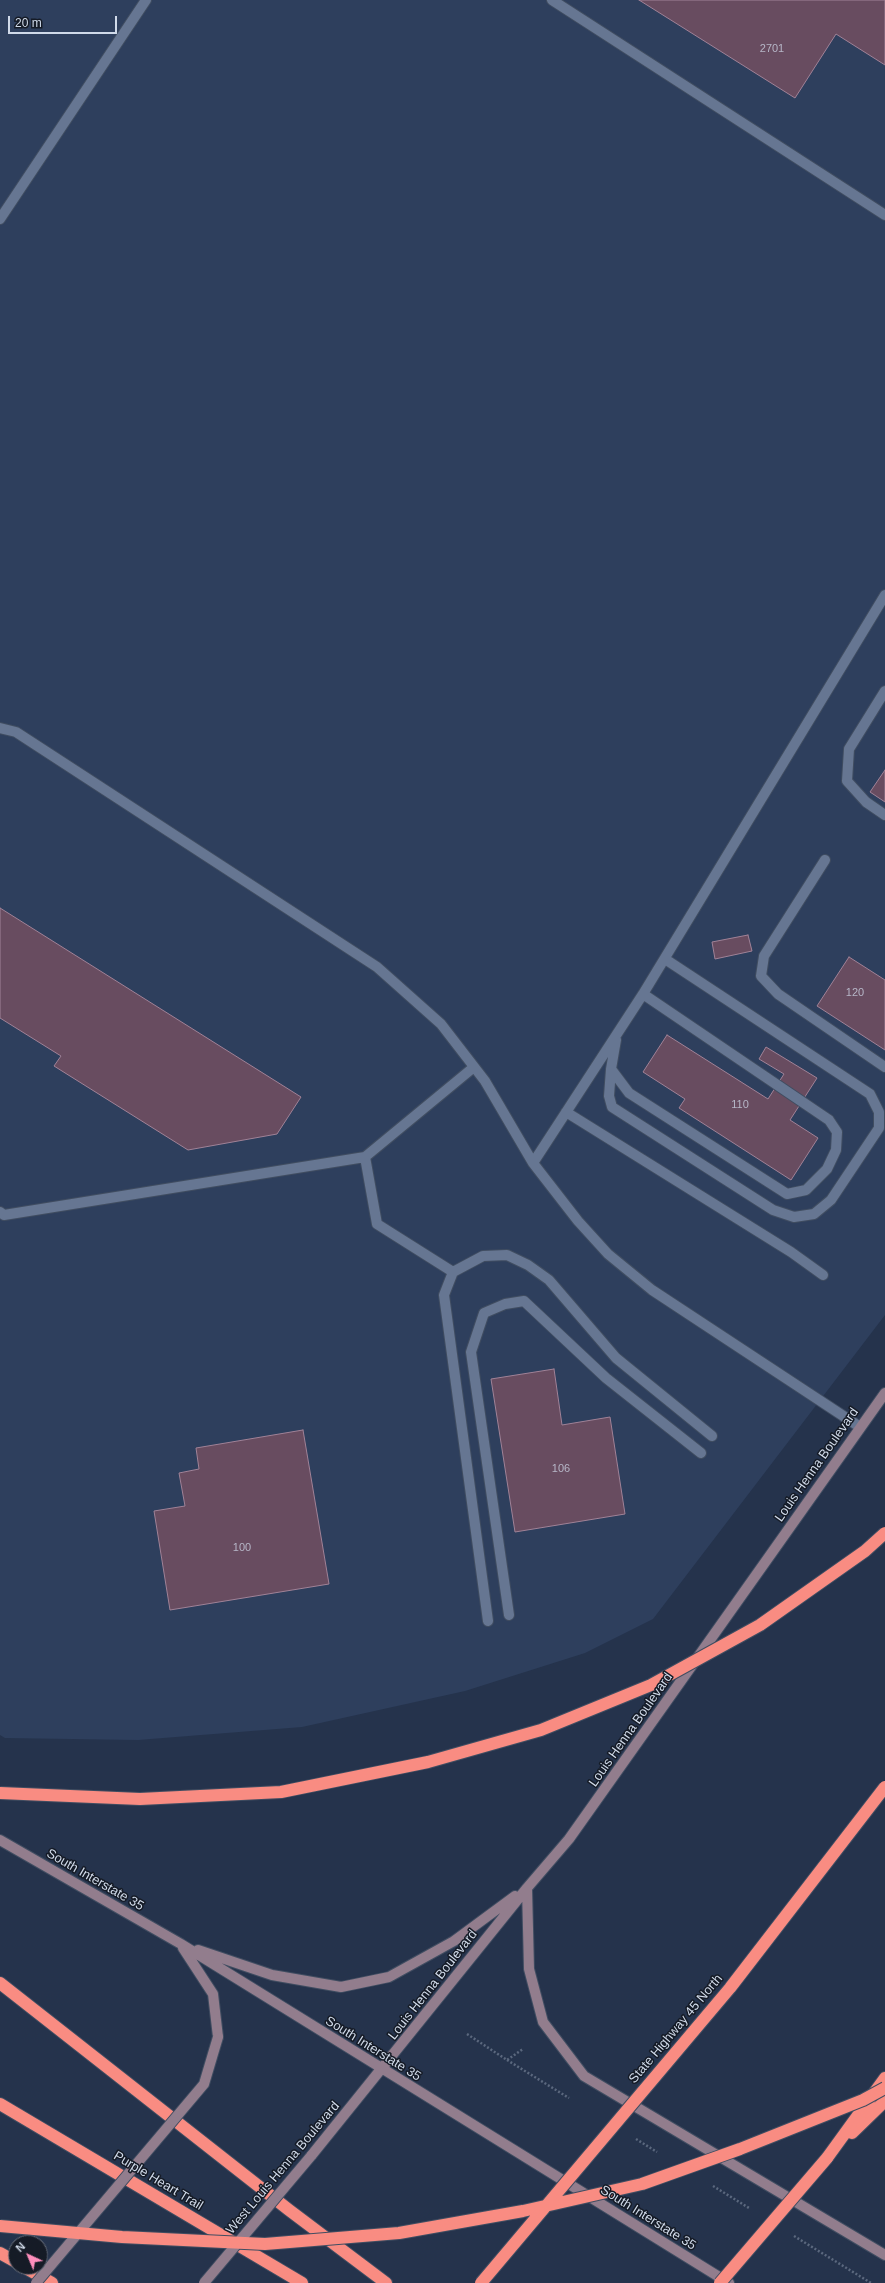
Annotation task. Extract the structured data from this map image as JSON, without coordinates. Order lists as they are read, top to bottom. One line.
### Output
{"streets":{"highway":["State Highway 45 North","Purple Heart Trail"],"main road":["Louis Henna Boulevard","South Interstate 35","West Louis Henna Boulevard"]},"crossings":[["Louis Henna Boulevard","South Interstate 35"],["Louis Henna Boulevard","West Louis Henna Boulevard"],["South Interstate 35","West Louis Henna Boulevard"]],"house_numbers":["2701","120","110","106","100"],"scale_bar":"20 m","north":"top left"}
